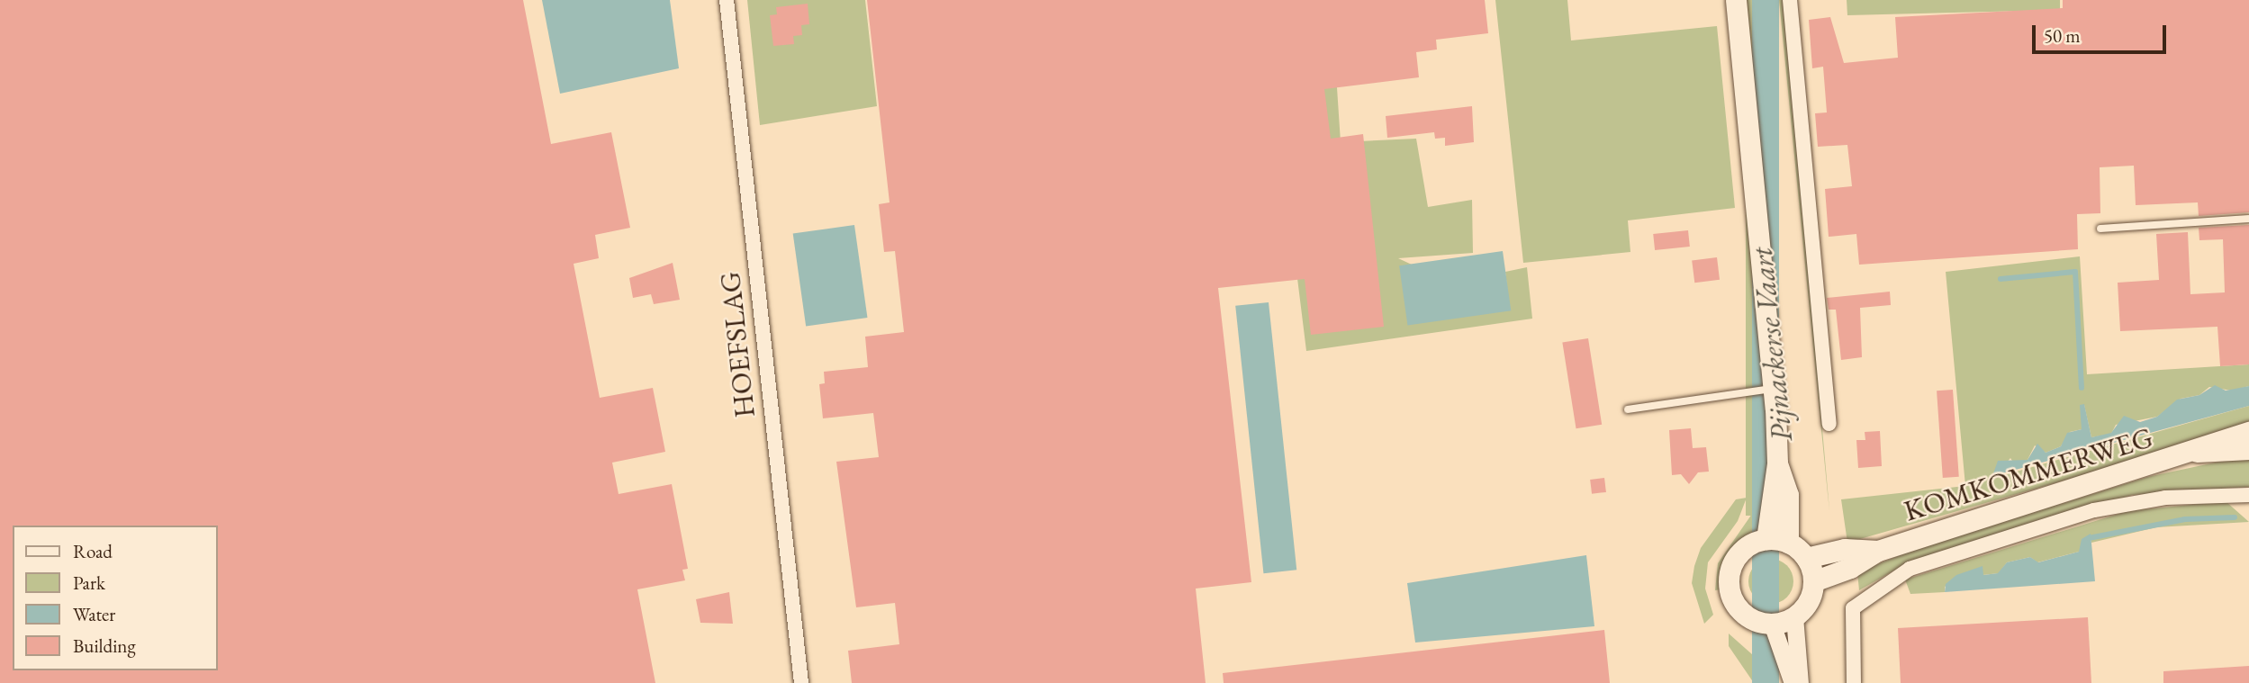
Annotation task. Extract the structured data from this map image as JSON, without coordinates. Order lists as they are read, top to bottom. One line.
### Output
{"streets":{"main road":["KOMKOMMERWEG"],"street":["HOEFSLAG"]},"water":["Pijnackerse Vaart"],"legend":["Road","Park","Water","Building"],"scale_bar":"50 m"}
